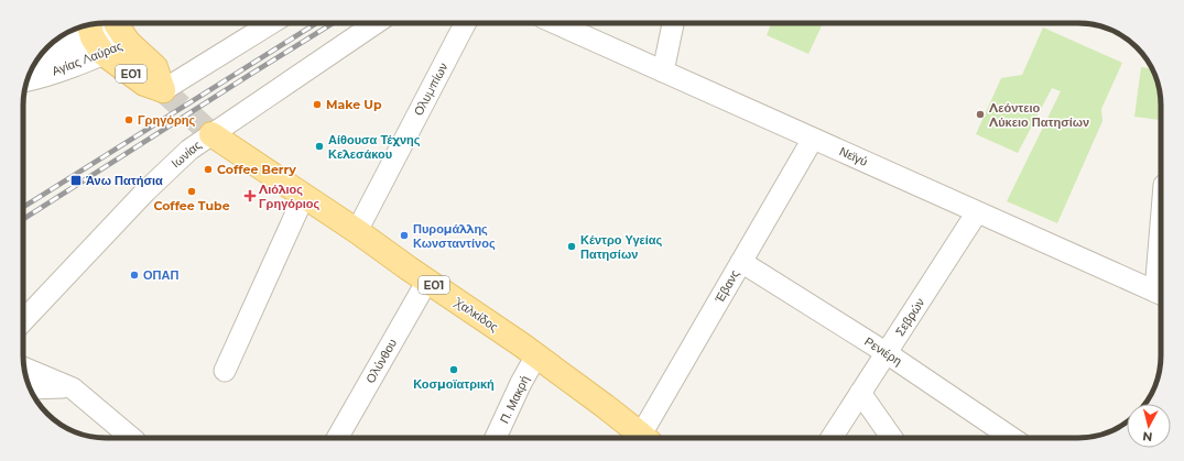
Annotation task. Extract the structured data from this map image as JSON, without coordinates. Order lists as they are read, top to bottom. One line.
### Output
{"streets":{"main road":["ΕΟ1","Χαλκίδος"],"street":["Αγίας Λαύρας","Ολυμπίων","Ιωνίας","Νεϊγύ","Έβανς","Σεβρών","Ρενιέρη","Ολύνθου","Π. Μακρή"]},"crossings":[["Αγίας Λαύρας","ΕΟ1"],["Ολυμπίων","Χαλκίδος"],["Ιωνίας","Χαλκίδος"],["Νεϊγύ","Έβανς"],["Νεϊγύ","Σεβρών"],["Έβανς","Ρενιέρη"],["Χαλκίδος","Ολύνθου"],["Χαλκίδος","Π. Μακρή"],["Σεβρών","Ρενιέρη"]],"places":{"other":["Make Up","Λεόντειο Λύκειο Πατησίων","Γρηγόρης","Αίθουσα Τέχνης Κελεσάκου","Coffee Berry","Coffee Tube","Πυρομάλλης Κωνσταντίνος","Κέντρο Υγείας Πατησίων","ΟΠΑΠ","Κοσμοϊατρική"],"transit":["Άνω Πατήσια"],"health":["Λιόλιος Γρηγόριος"]},"north":"bottom"}
